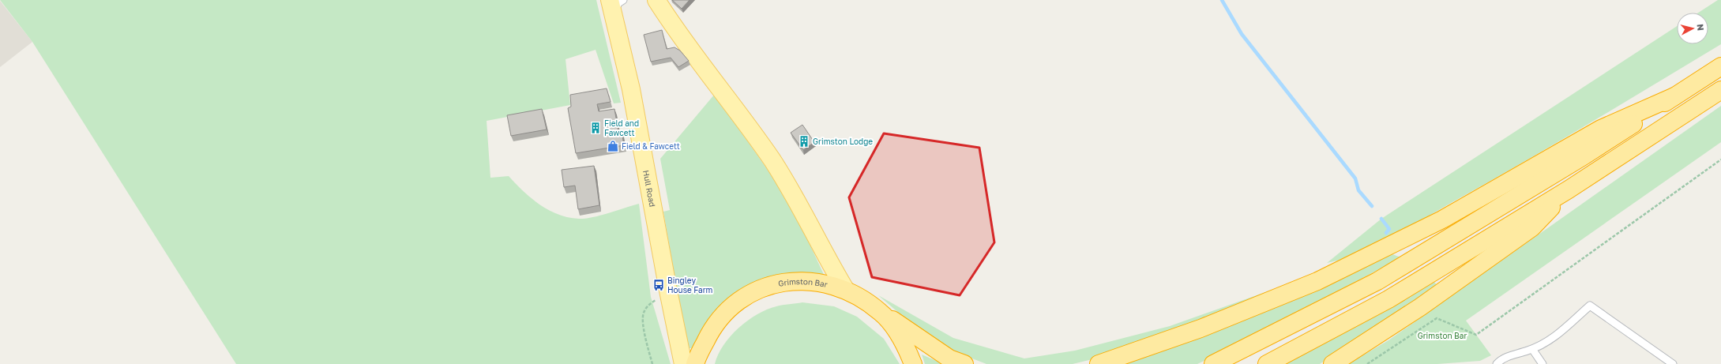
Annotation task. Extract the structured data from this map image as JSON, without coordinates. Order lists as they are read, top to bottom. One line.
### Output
{"streets":{"highway":["Grimston Bar"],"main road":["Hull Road"]},"parks":["Grimston Bar"],"places":{"building":["Field and Fawcett","Grimston Lodge"],"shop":["Field & Fawcett"],"bus stop":["Bingley House Farm"]},"north":"right"}
